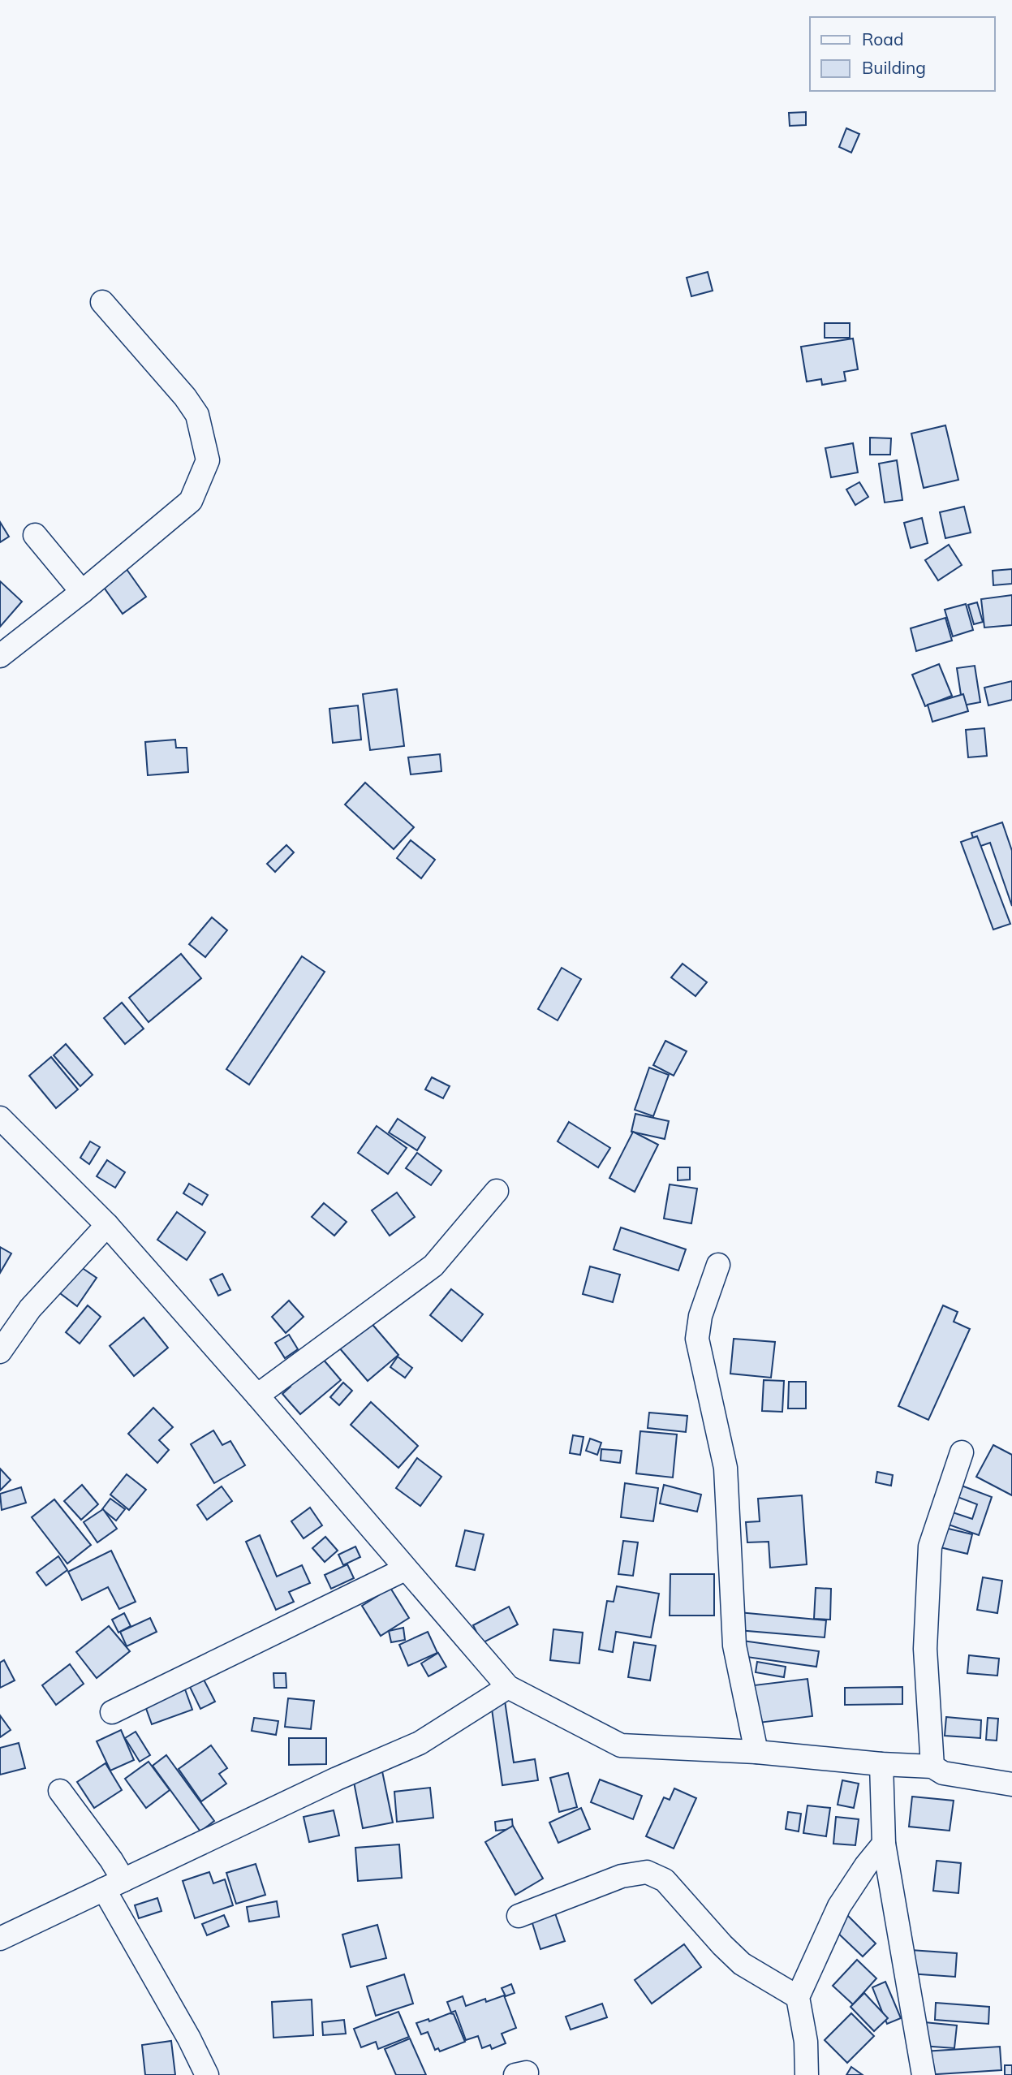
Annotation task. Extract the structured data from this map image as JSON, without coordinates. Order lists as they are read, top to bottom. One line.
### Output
{"legend":["Road","Building"]}
